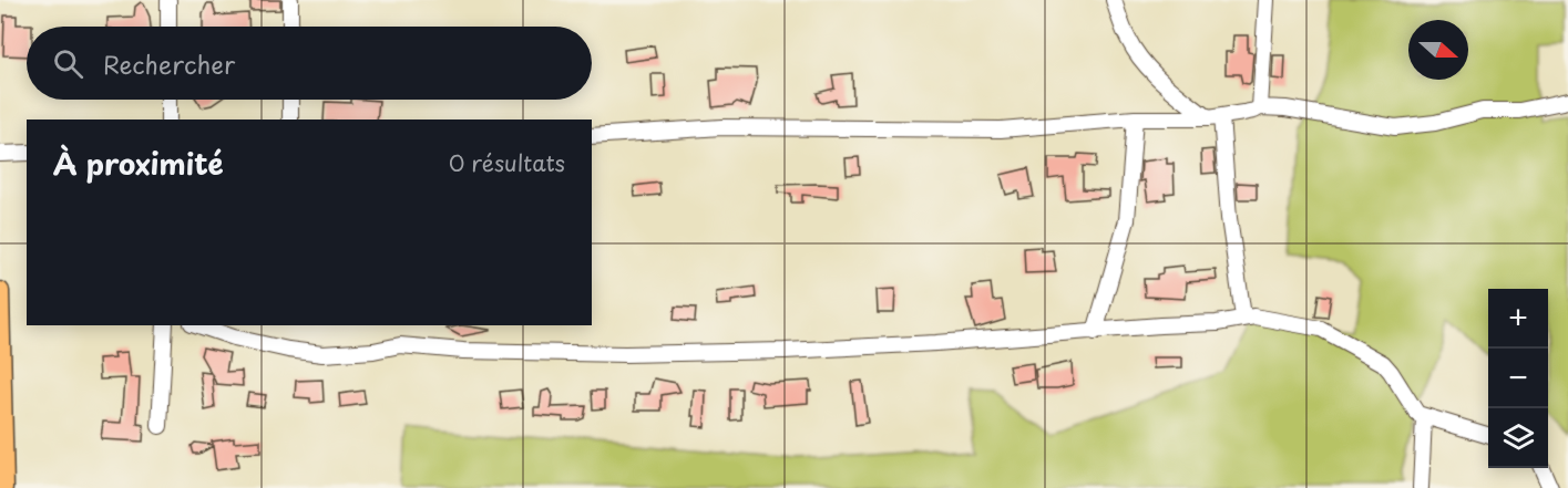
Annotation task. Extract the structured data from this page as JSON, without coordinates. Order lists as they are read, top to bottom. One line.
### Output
{"north":"right","page":{"search":"Rechercher","heading":["À proximité","0 résultats"],"map_buttons":["+","−"]}}
